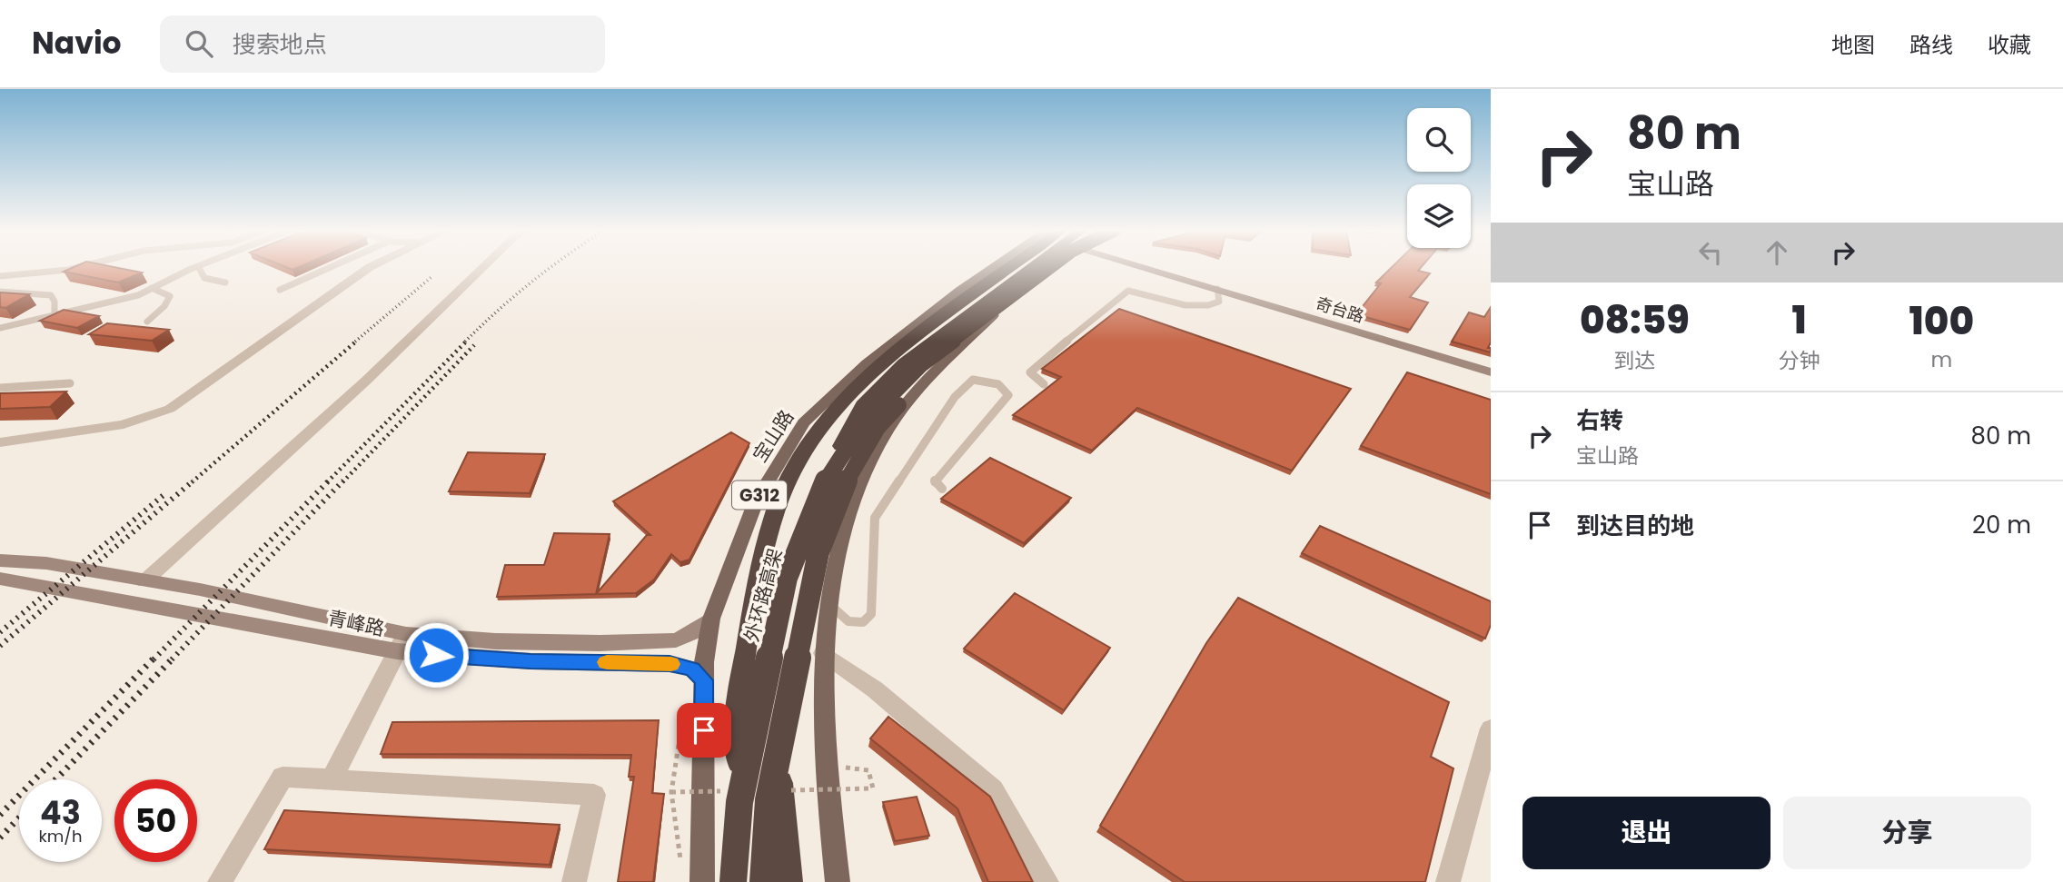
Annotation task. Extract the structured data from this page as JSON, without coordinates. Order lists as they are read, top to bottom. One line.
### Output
{"streets":{"highway":["外环路高架"],"main road":["奇台路","宝山路","G312","青峰路"]},"crossings":[["宝山路","青峰路"]],"page":{"header":"Navio","search":"搜索地点","nav":["地图","路线","收藏"],"turn":["80 m","宝山路"],"eta":["08:59","到达","1","分钟","100","m"],"list":[{"name":"右转","note":"宝山路","value":"80 m"},{"name":"到达目的地","value":"20 m"}],"speed":"43 km/h","limit":"50","buttons":["退出","分享"]}}
